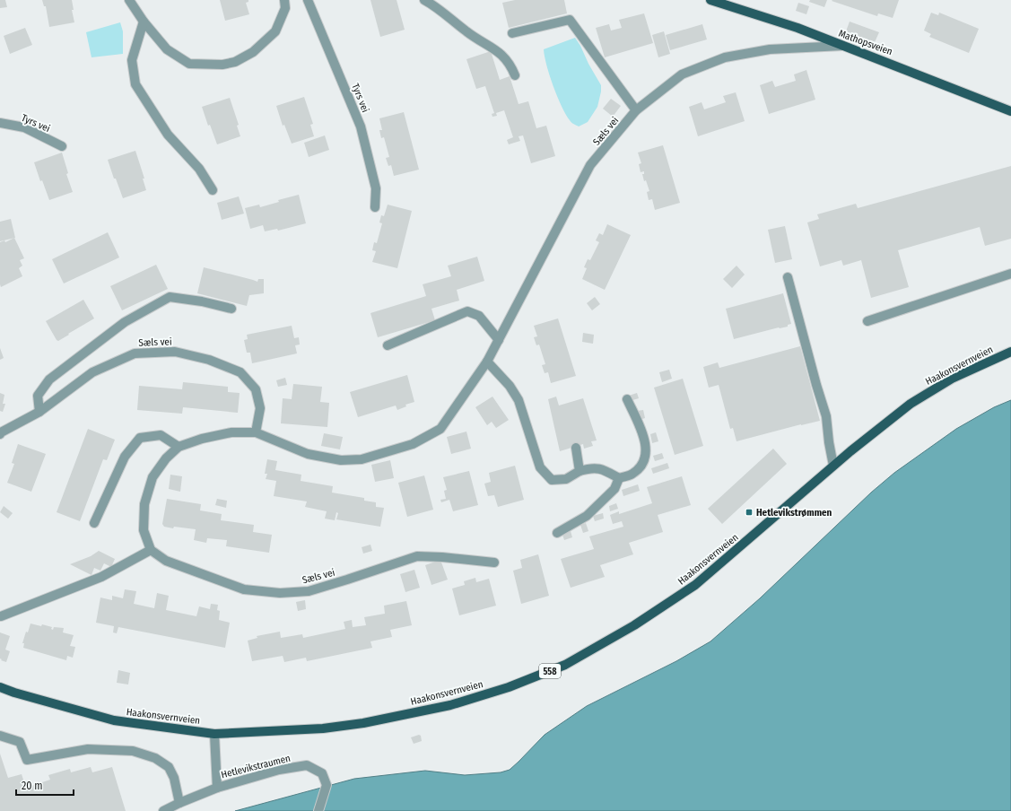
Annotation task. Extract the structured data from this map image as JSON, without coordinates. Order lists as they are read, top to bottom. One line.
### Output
{"streets":{"main road":["Mathopsveien","Haakonsvernveien","558"],"street":["Tyrs vei","Sæls vei","Hetlevikstraumen"]},"crossings":[["Mathopsveien","Sæls vei"],["Haakonsvernveien","Hetlevikstraumen"]],"places":{"transit":["Hetlevikstrømmen"]},"scale_bar":"20 m"}
